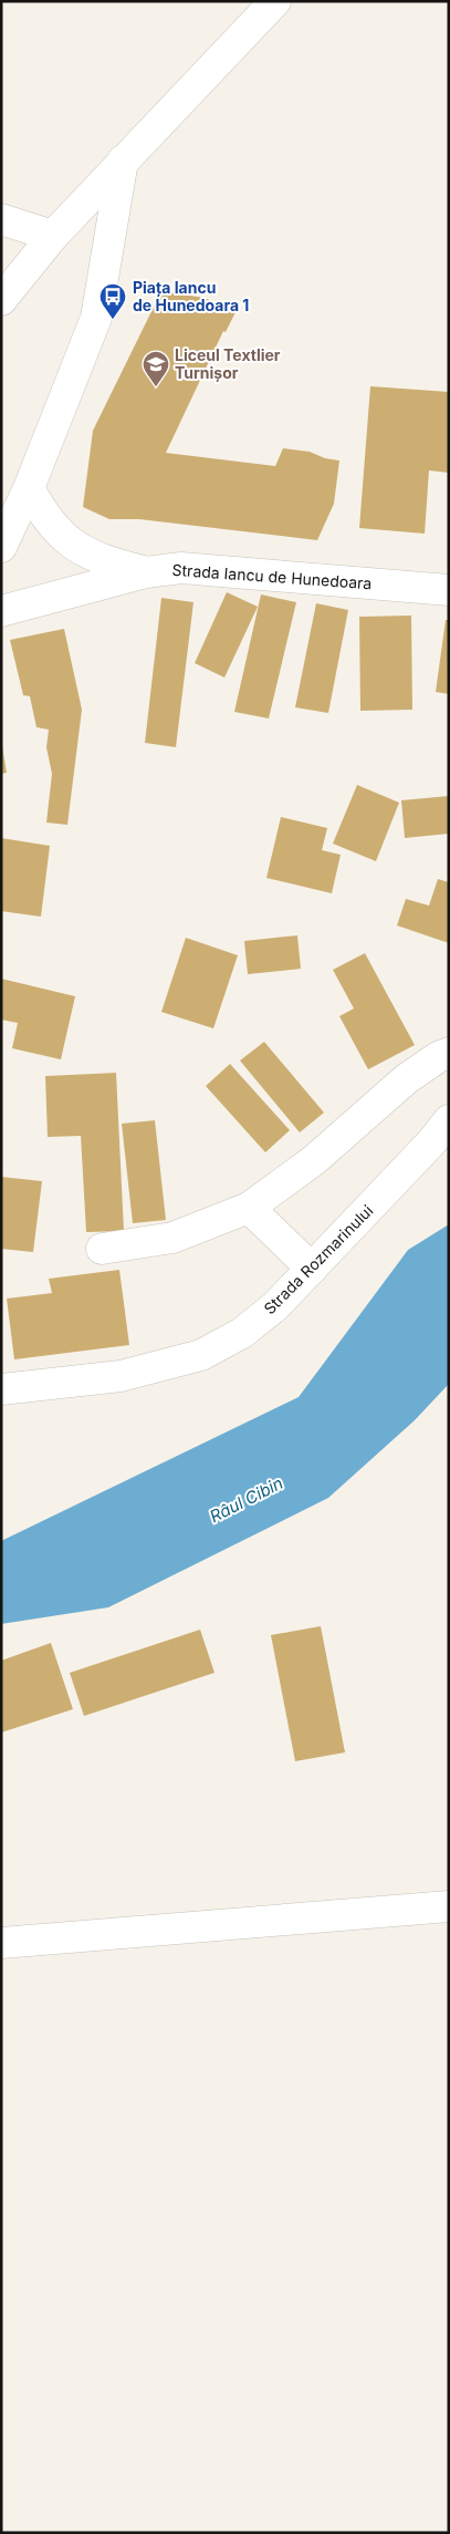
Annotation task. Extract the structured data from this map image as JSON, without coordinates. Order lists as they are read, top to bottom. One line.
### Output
{"streets":{"street":["Strada Iancu de Hunedoara","Strada Rozmarinului"]},"water":["Râul Cibin"],"places":{"bus stop":["Piața Iancu de Hunedoara 1"],"school or university":["Liceul Textlier Turnișor"]}}
